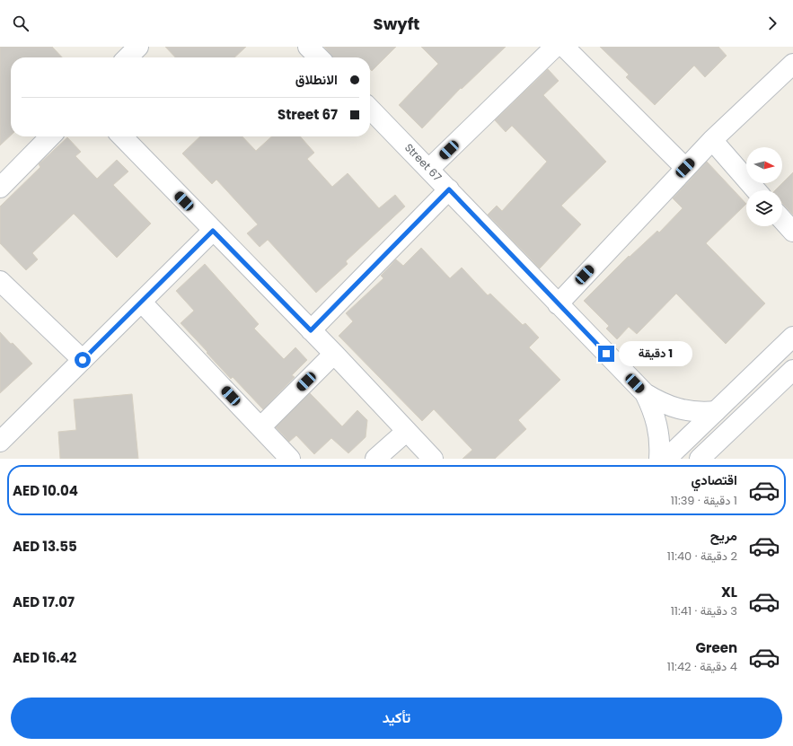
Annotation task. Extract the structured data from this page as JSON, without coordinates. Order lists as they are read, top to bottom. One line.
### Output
{"streets":{"street":["Street 67"]},"north":"right","page":{"header":"Swyft","banner":["الانطلاق","Street 67"],"bubble":"1 دقيقة","list":[{"name":"اقتصادي","note":"1 دقيقة · 11:39","value":"AED 10.04"},{"name":"مريح","note":"2 دقيقة · 11:40","value":"AED 13.55"},{"name":"XL","note":"3 دقيقة · 11:41","value":"AED 17.07"},{"name":"Green","note":"4 دقيقة · 11:42","value":"AED 16.42"}],"buttons":"تأكيد"}}
